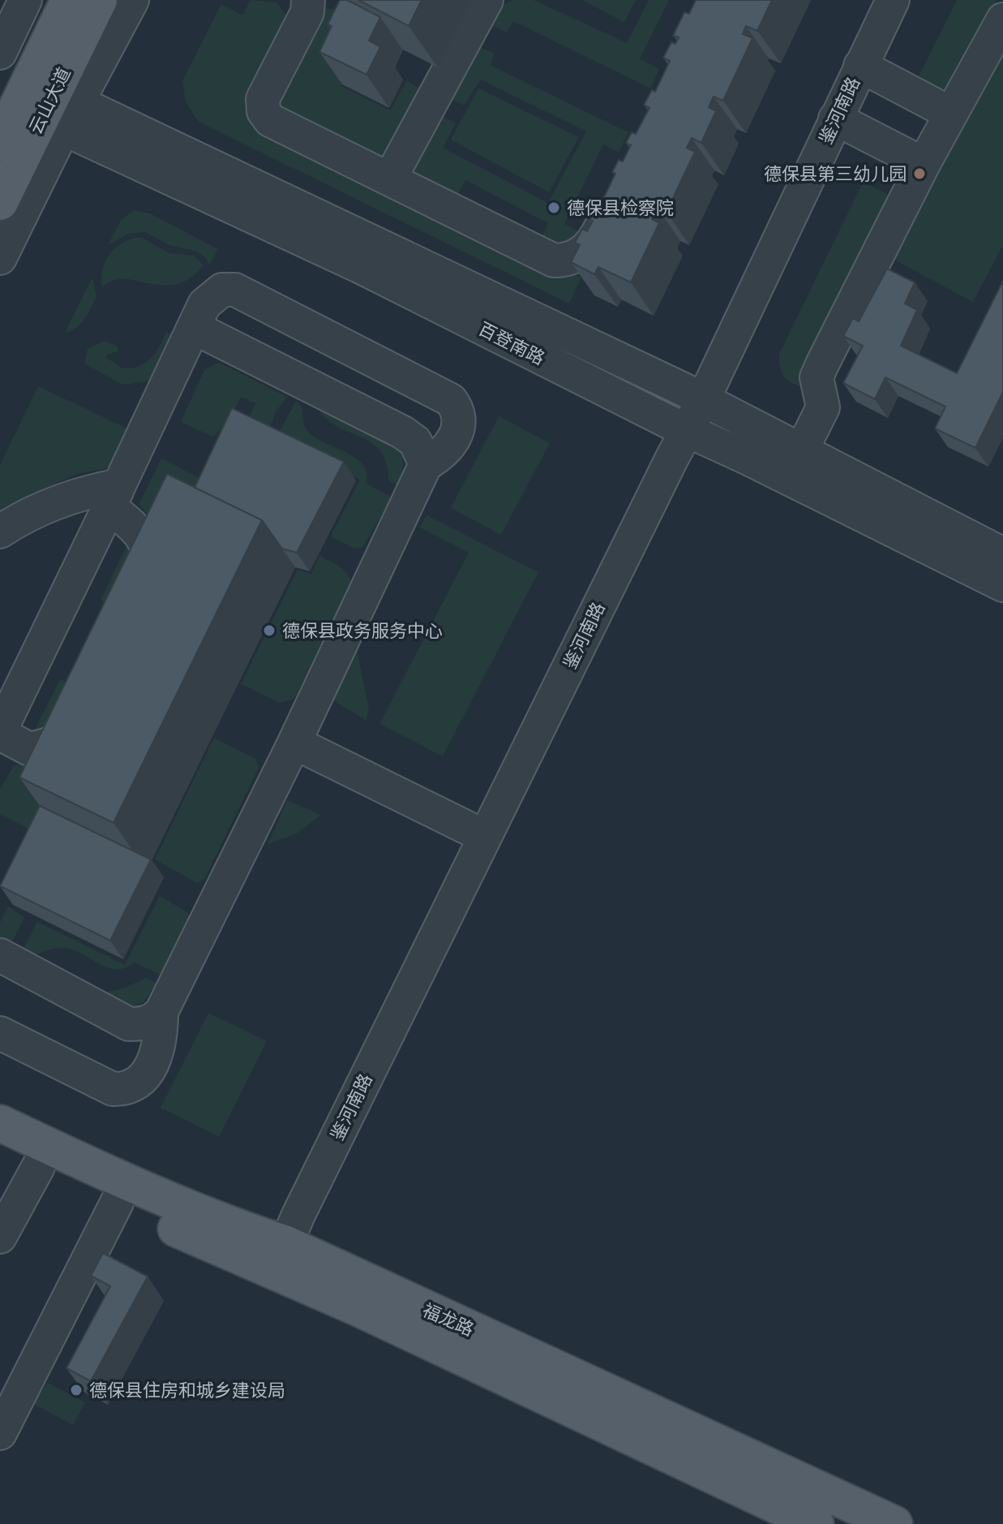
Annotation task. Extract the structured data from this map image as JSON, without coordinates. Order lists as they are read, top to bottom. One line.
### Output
{"streets":{"main road":["云山大道","福龙路"],"street":["鉴河南路","百登南路"]},"crossings":[["云山大道","百登南路"],["鉴河南路","百登南路"],["鉴河南路","福龙路"]],"places":["德保县第三幼儿园","德保县检察院","德保县政务服务中心","德保县住房和城乡建设局"]}
